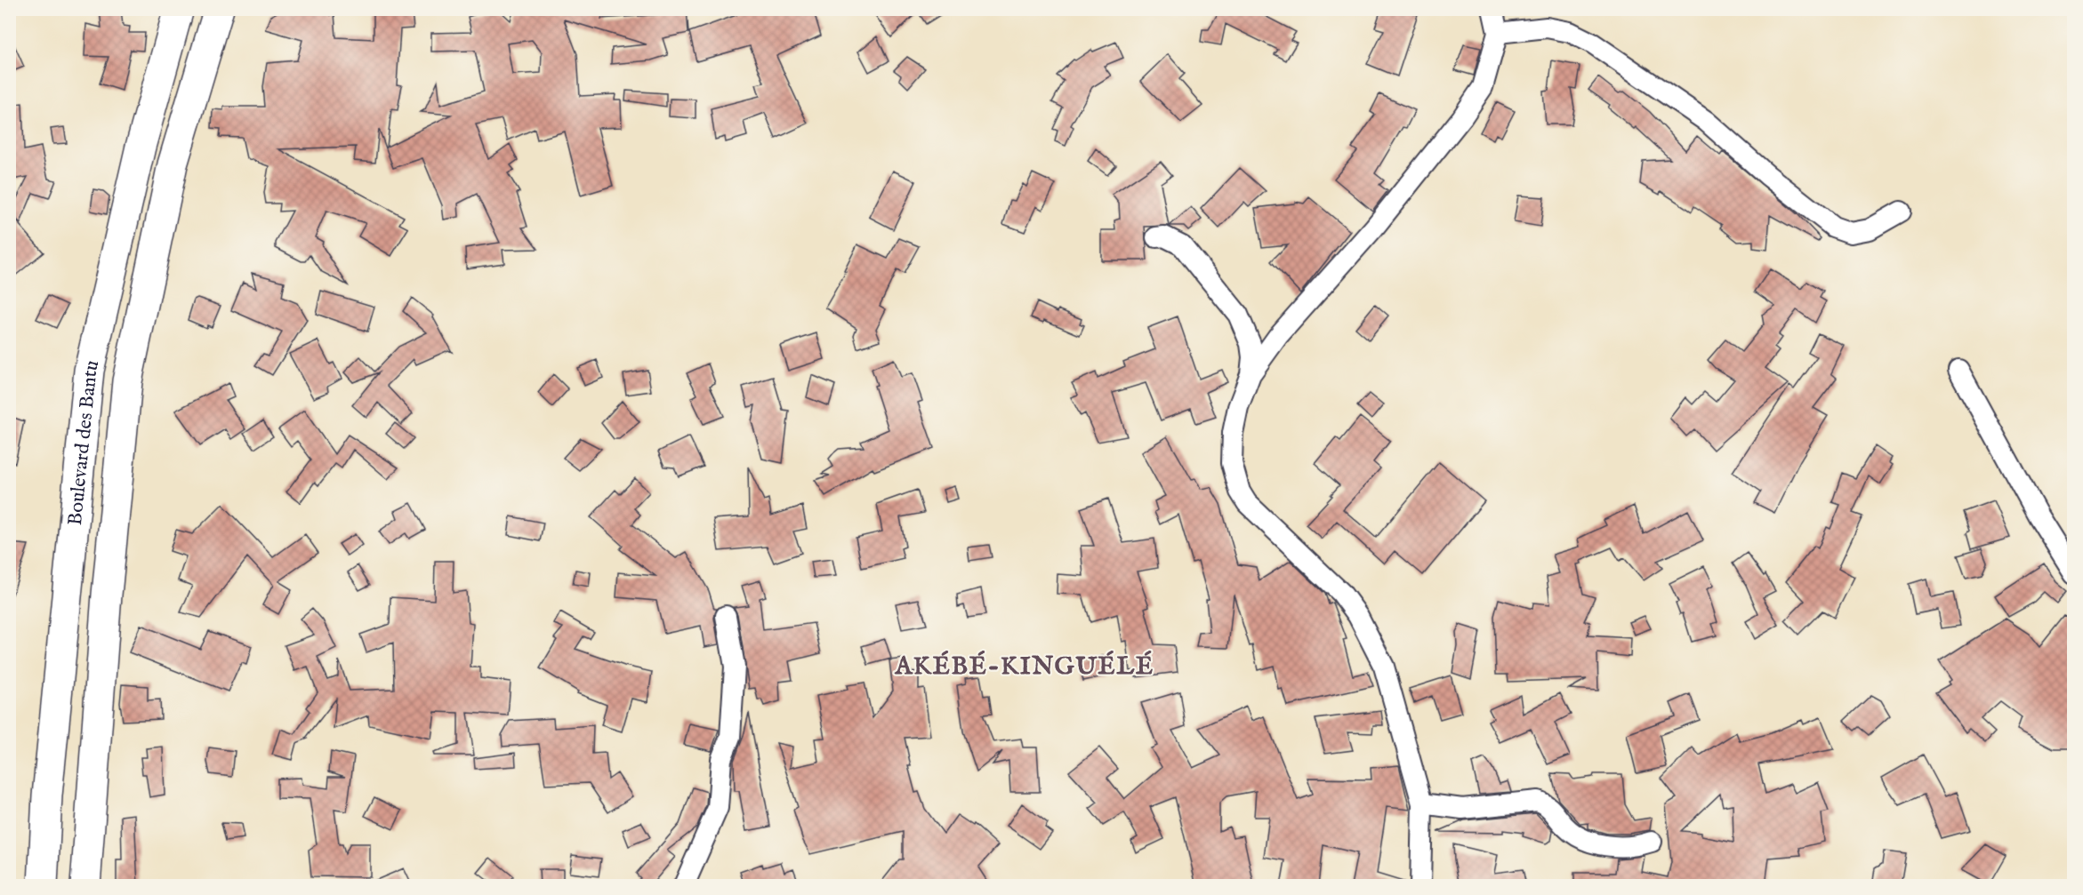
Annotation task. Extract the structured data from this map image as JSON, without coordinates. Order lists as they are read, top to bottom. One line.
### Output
{"streets":{"highway":["Boulevard des Bantu"]},"districts":["AKÉBÉ-KINGUÉLÉ"]}
